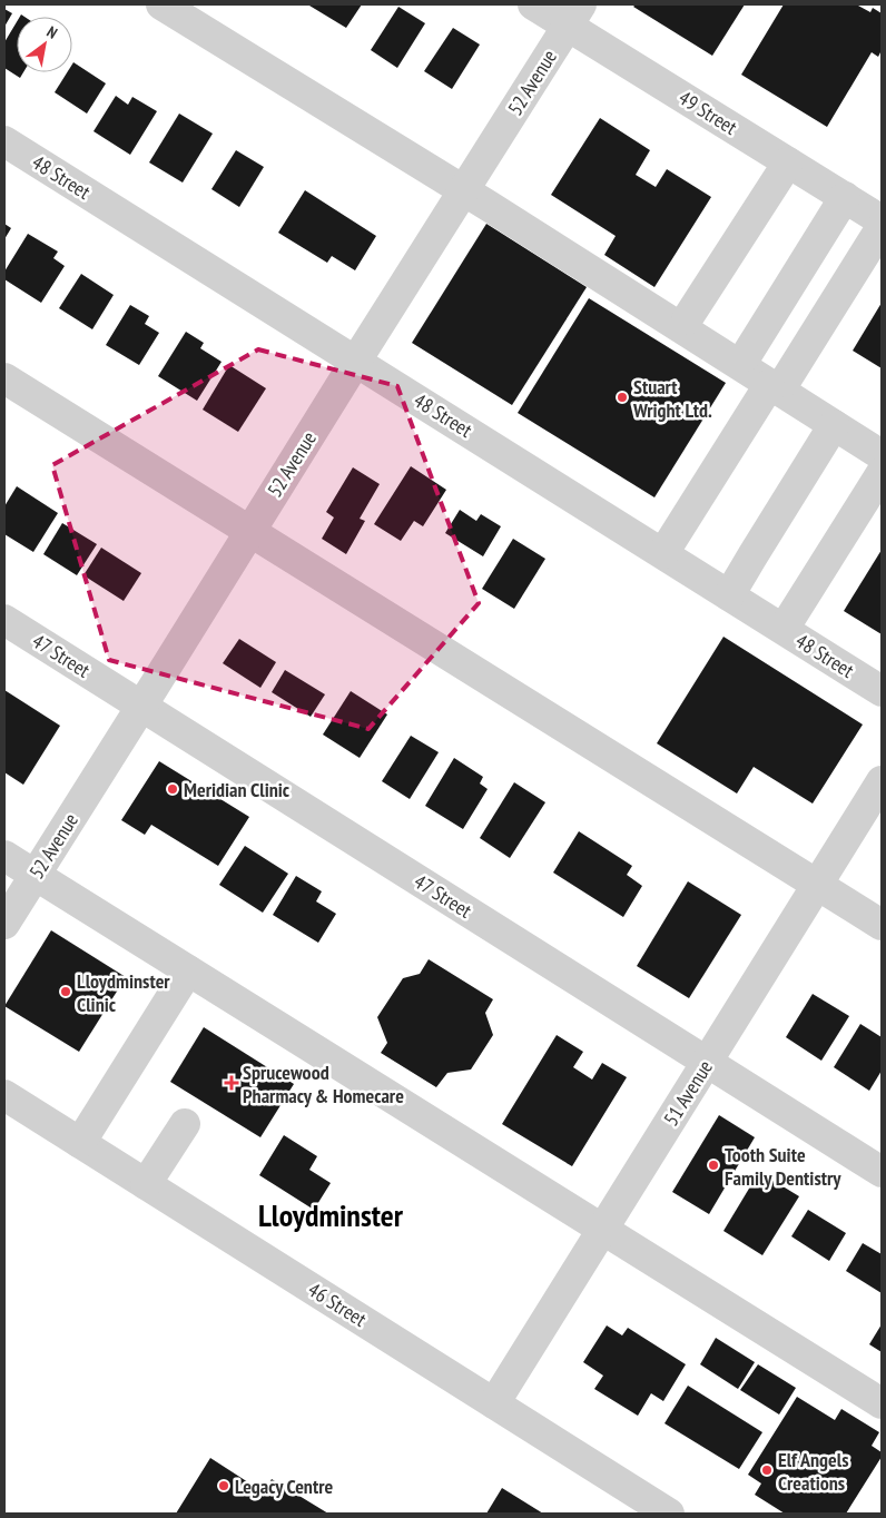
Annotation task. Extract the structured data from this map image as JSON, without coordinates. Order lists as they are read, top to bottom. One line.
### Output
{"streets":{"street":["52 Avenue","49 Street","48 Street","47 Street","51 Avenue","46 Street"]},"crossings":[["52 Avenue","49 Street"],["52 Avenue","48 Street"],["52 Avenue","47 Street"],["47 Street","51 Avenue"],["51 Avenue","46 Street"]],"districts":["Lloydminster"],"places":{"other":["Stuart Wright Ltd.","Meridian Clinic","Lloydminster Clinic","Tooth Suite Family Dentistry","Elf Angels Creations","Legacy Centre"],"health":["Sprucewood Pharmacy & Homecare"]},"north":"top right"}
